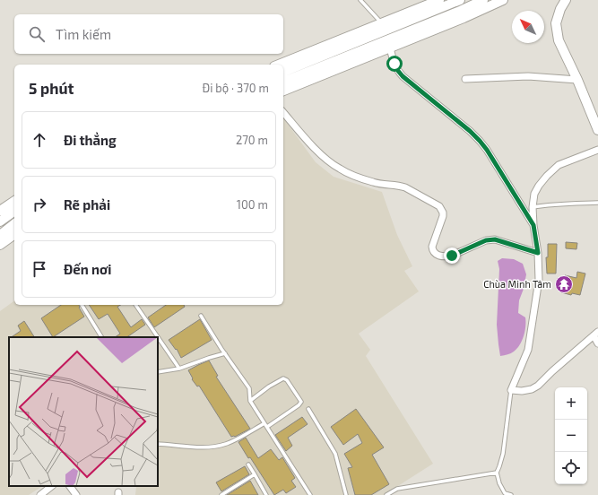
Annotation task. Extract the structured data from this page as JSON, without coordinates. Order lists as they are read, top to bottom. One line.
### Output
{"places":{"temple":["Chùa Minh Tâm"]},"north":"top left","page":{"search":"Tìm kiếm","heading":["5 phút","Đi bộ · 370 m"],"list":[["Đi thẳng","270 m"],["Rẽ phải","100 m"],"Đến nơi"],"map_buttons":["+","−"]}}
